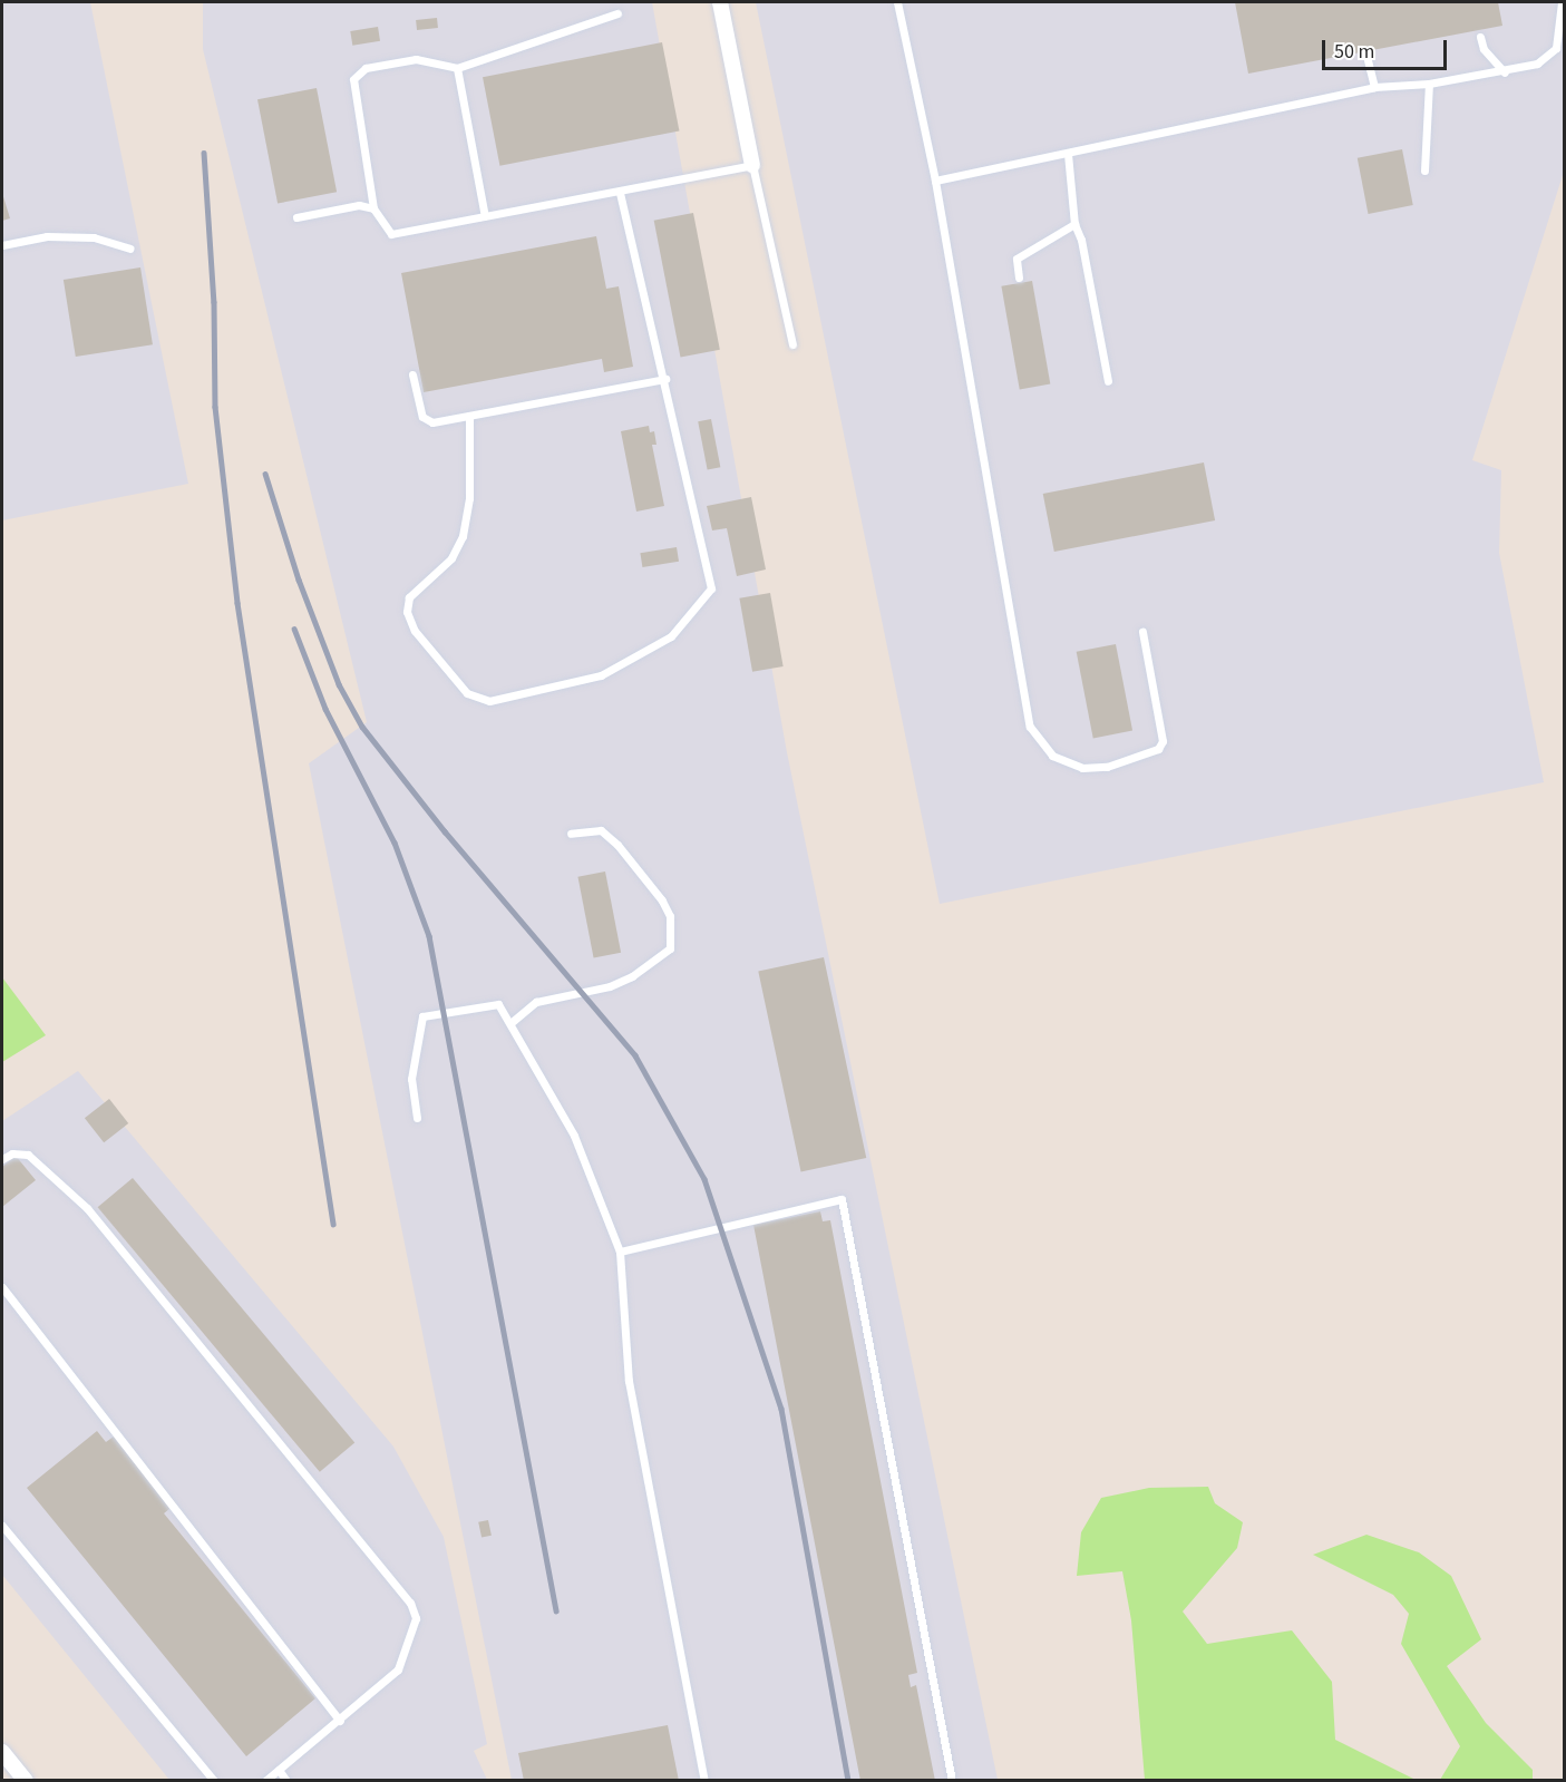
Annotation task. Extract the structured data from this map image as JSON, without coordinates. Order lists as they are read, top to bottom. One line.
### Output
{"scale_bar":"50 m"}
